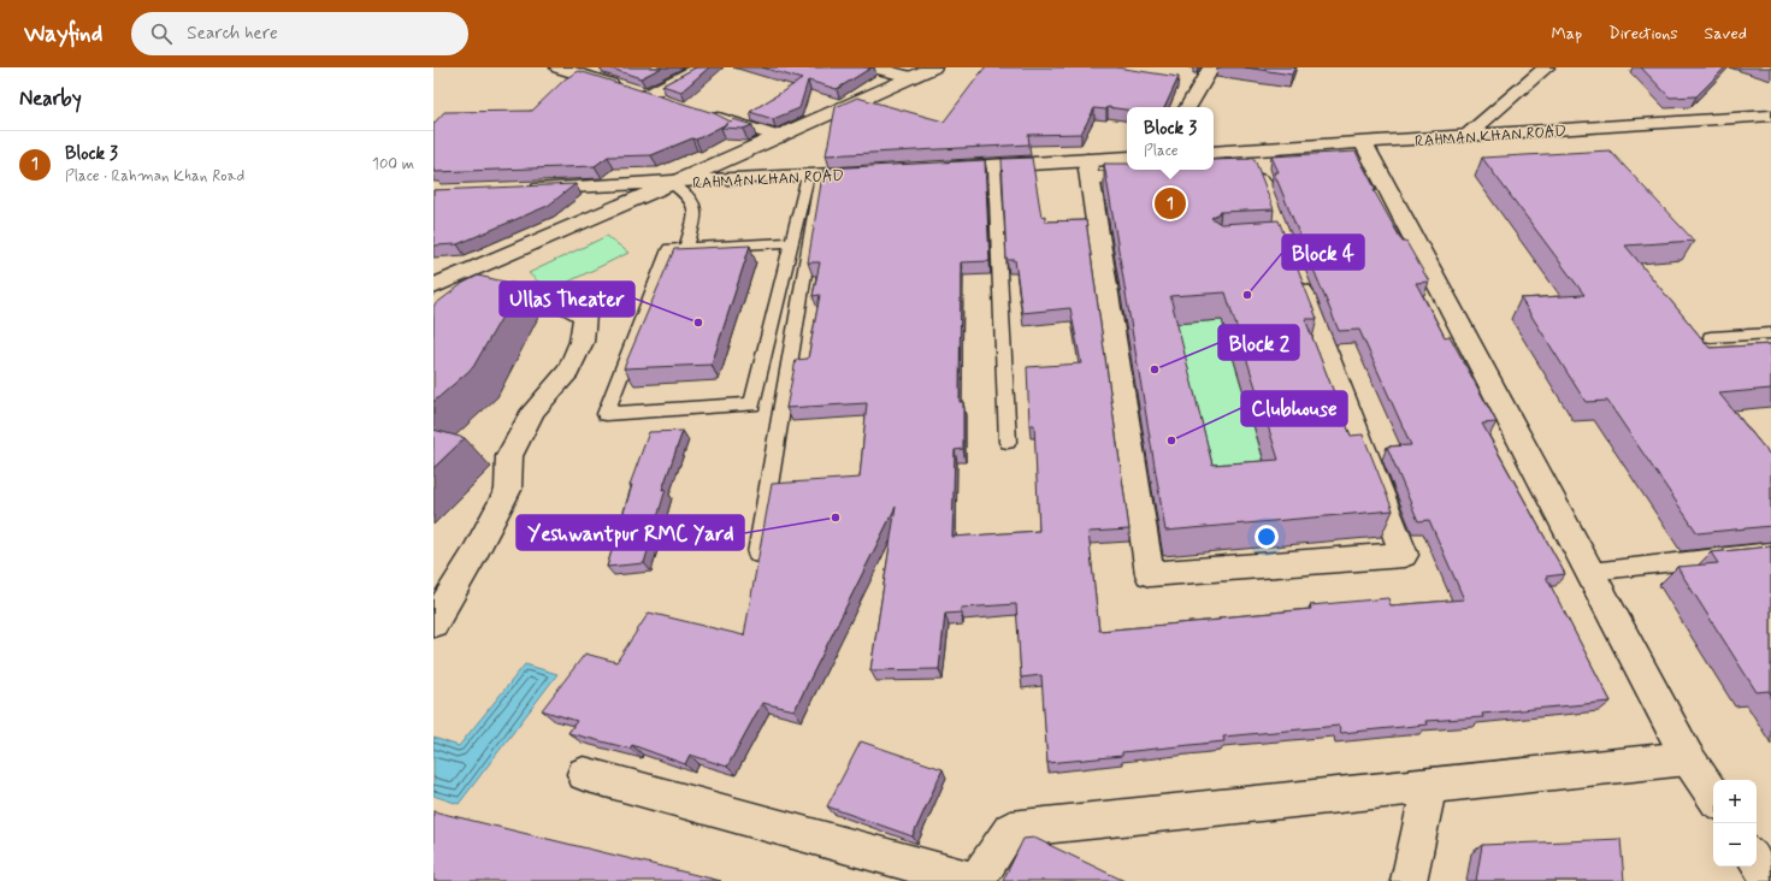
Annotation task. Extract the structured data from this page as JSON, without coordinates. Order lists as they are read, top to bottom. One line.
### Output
{"streets":{"street":["RAHMAN KHAN ROAD"]},"places":["Block 4","Ullas Theater","Block 2","Clubhouse","Yeshwantpur RMC Yard"],"page":{"header":"Wayfind","search":"Search here","nav":["Map","Directions","Saved"],"heading":"Nearby","popup":["Block 3","Place"],"list":[{"mark":"1","name":"Block 3","note":"Place · Rahman Khan Road","value":"100 m"}],"pins":"1","map_buttons":["+","−"]}}
